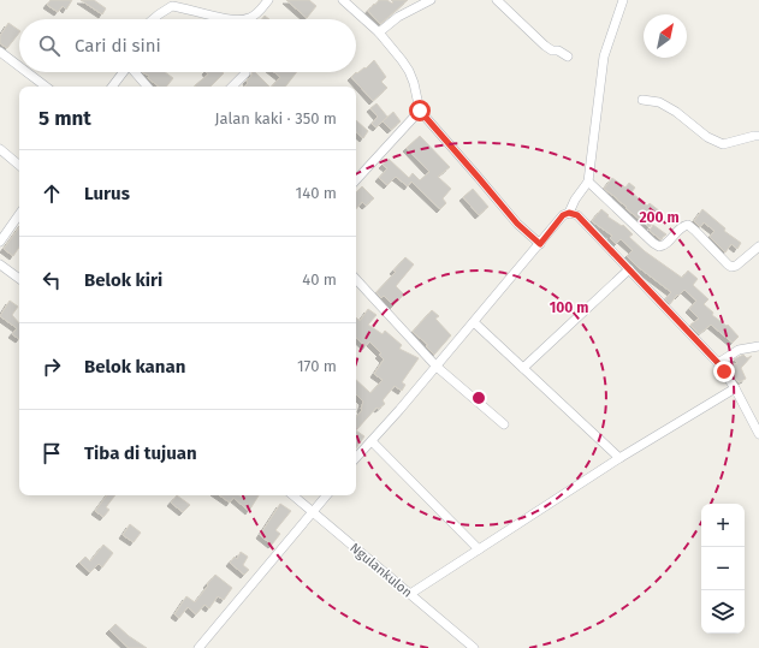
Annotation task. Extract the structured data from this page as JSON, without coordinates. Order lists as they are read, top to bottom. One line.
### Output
{"streets":{"street":["Ngulankulon"]},"north":"top right","page":{"search":"Cari di sini","heading":["5 mnt","Jalan kaki · 350 m"],"list":[["Lurus","140 m"],["Belok kiri","40 m"],["Belok kanan","170 m"],"Tiba di tujuan"],"map_buttons":["+","−"]},"rings":["200 m","100 m"]}
